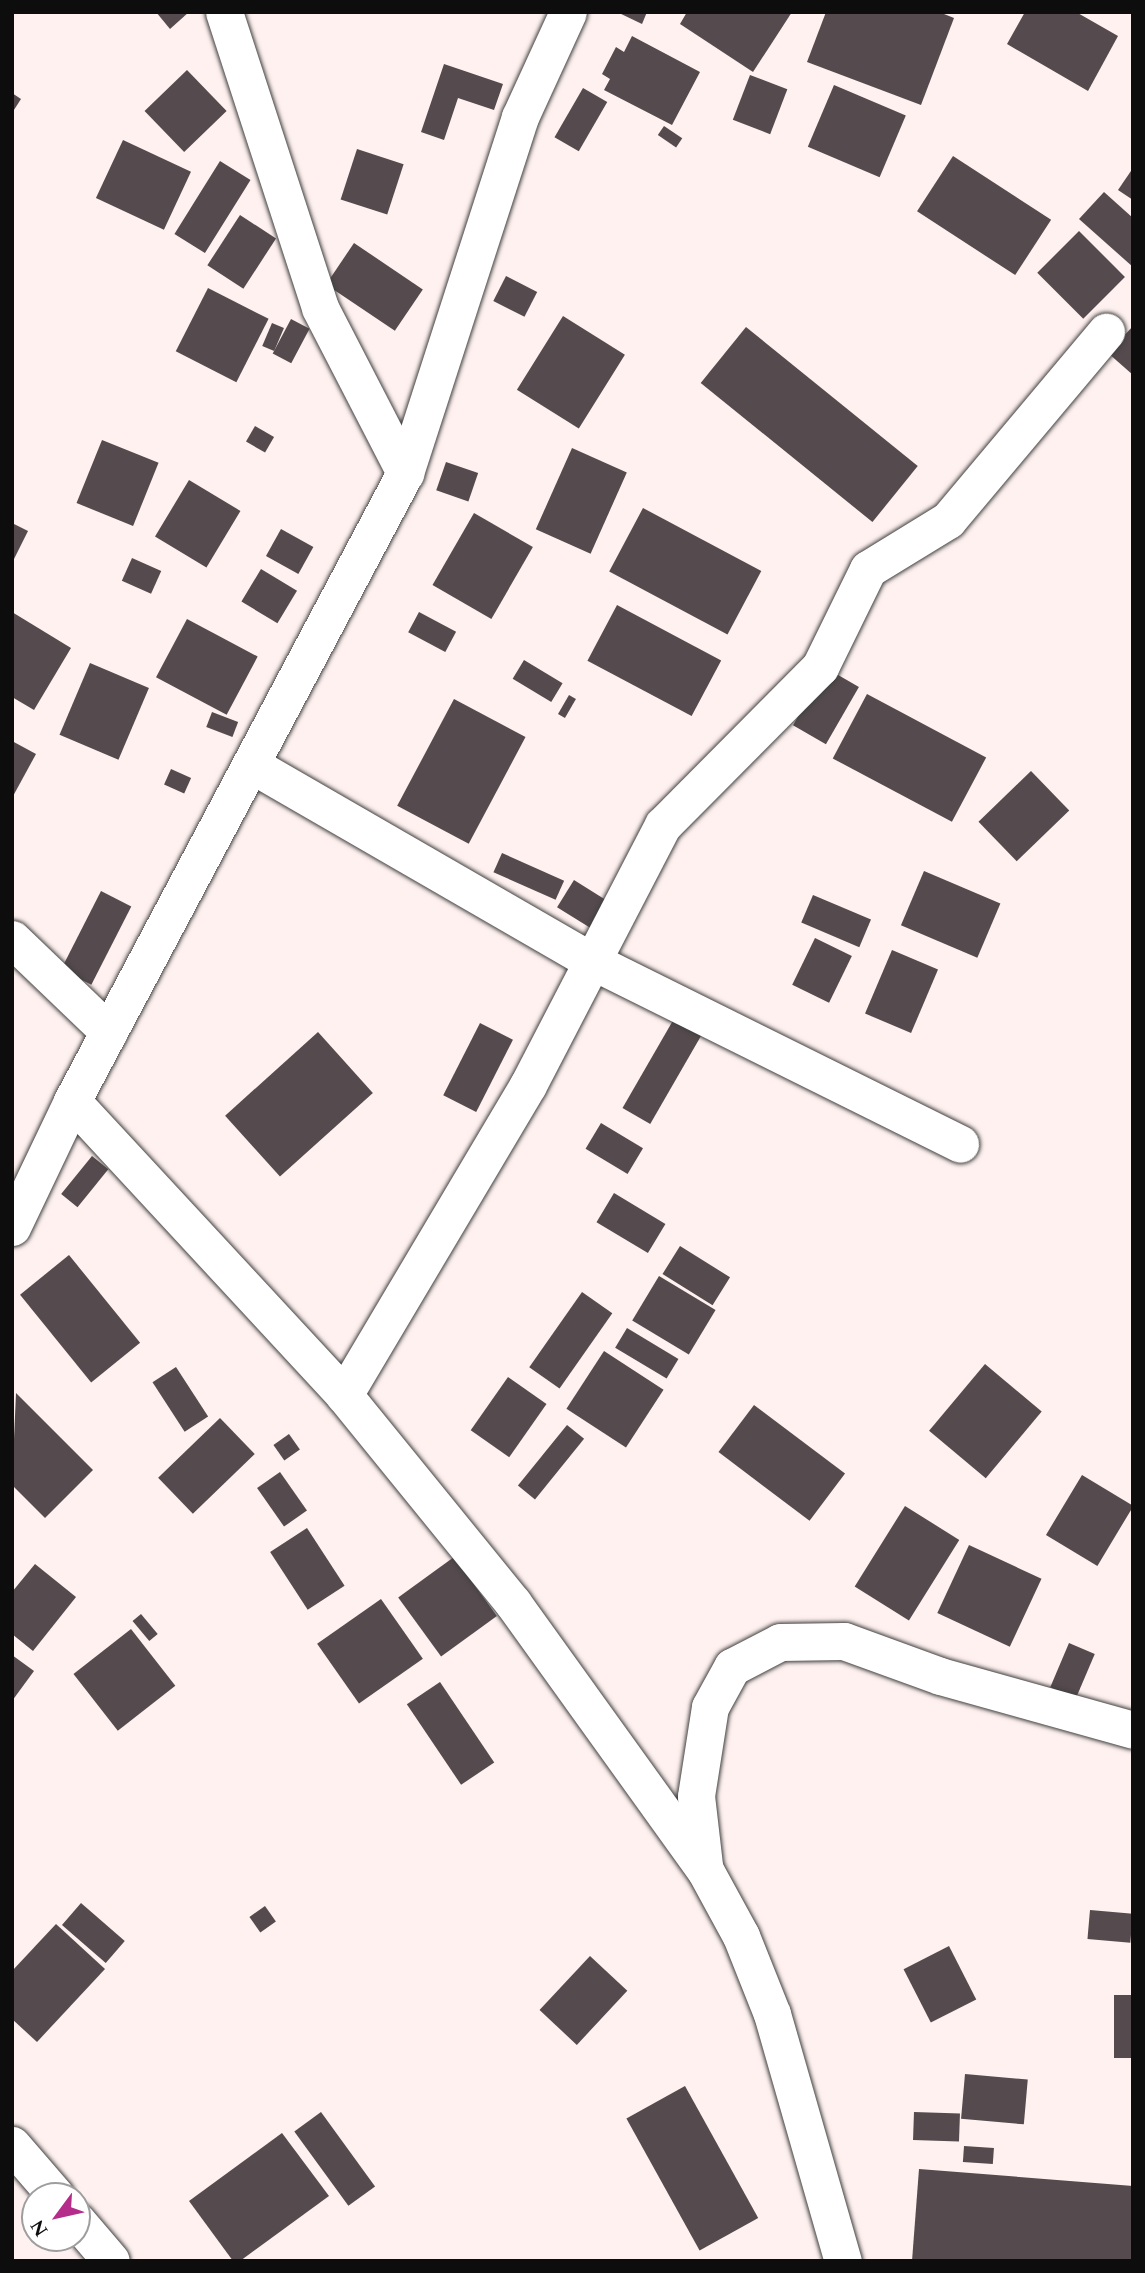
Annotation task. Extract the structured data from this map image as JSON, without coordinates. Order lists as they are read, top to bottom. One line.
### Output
{"north":"bottom left"}
